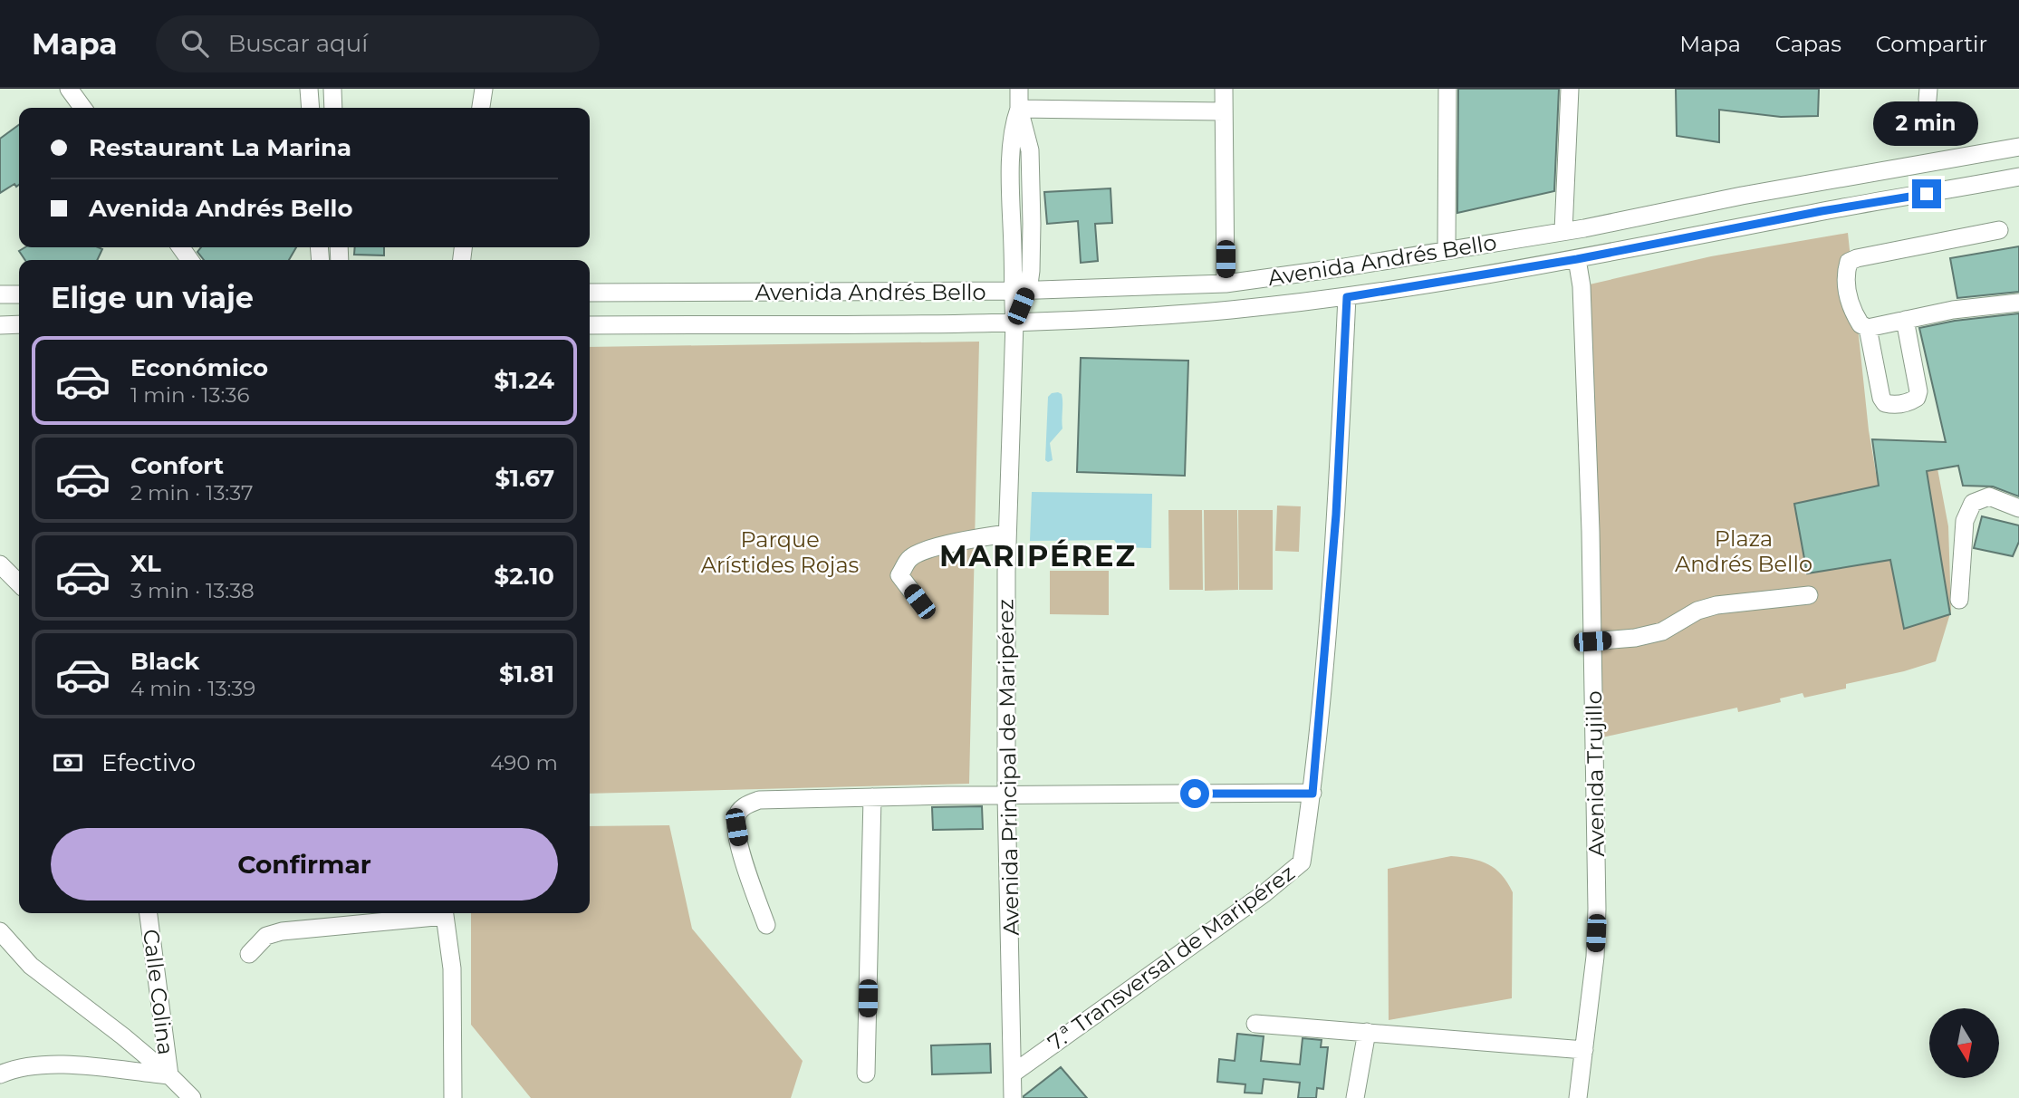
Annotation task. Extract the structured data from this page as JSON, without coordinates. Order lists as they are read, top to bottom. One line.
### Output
{"streets":{"street":["Avenida Andrés Bello","Avenida Principal de Maripérez","Avenida Trujillo","7.ª Transversal de Maripérez","Calle Colina"]},"crossings":[["Avenida Andrés Bello","Avenida Principal de Maripérez"],["Avenida Andrés Bello","Avenida Trujillo"],["Avenida Andrés Bello","7.ª Transversal de Maripérez"],["Avenida Principal de Maripérez","7.ª Transversal de Maripérez"]],"districts":["MARIPÉREZ"],"parks":["Plaza Andrés Bello","Parque Arístides Rojas"],"north":"bottom","page":{"header":"Mapa","search":"Buscar aquí","nav":["Mapa","Capas","Compartir"],"bubble":"2 min","banner":["Restaurant La Marina","Avenida Andrés Bello"],"heading":"Elige un viaje","list":[{"name":"Económico","note":"1 min · 13:36","value":"$1.24"},{"name":"Confort","note":"2 min · 13:37","value":"$1.67"},{"name":"XL","note":"3 min · 13:38","value":"$2.10"},{"name":"Black","note":"4 min · 13:39","value":"$1.81"}],"pay":["Efectivo","490 m"],"buttons":"Confirmar"}}
